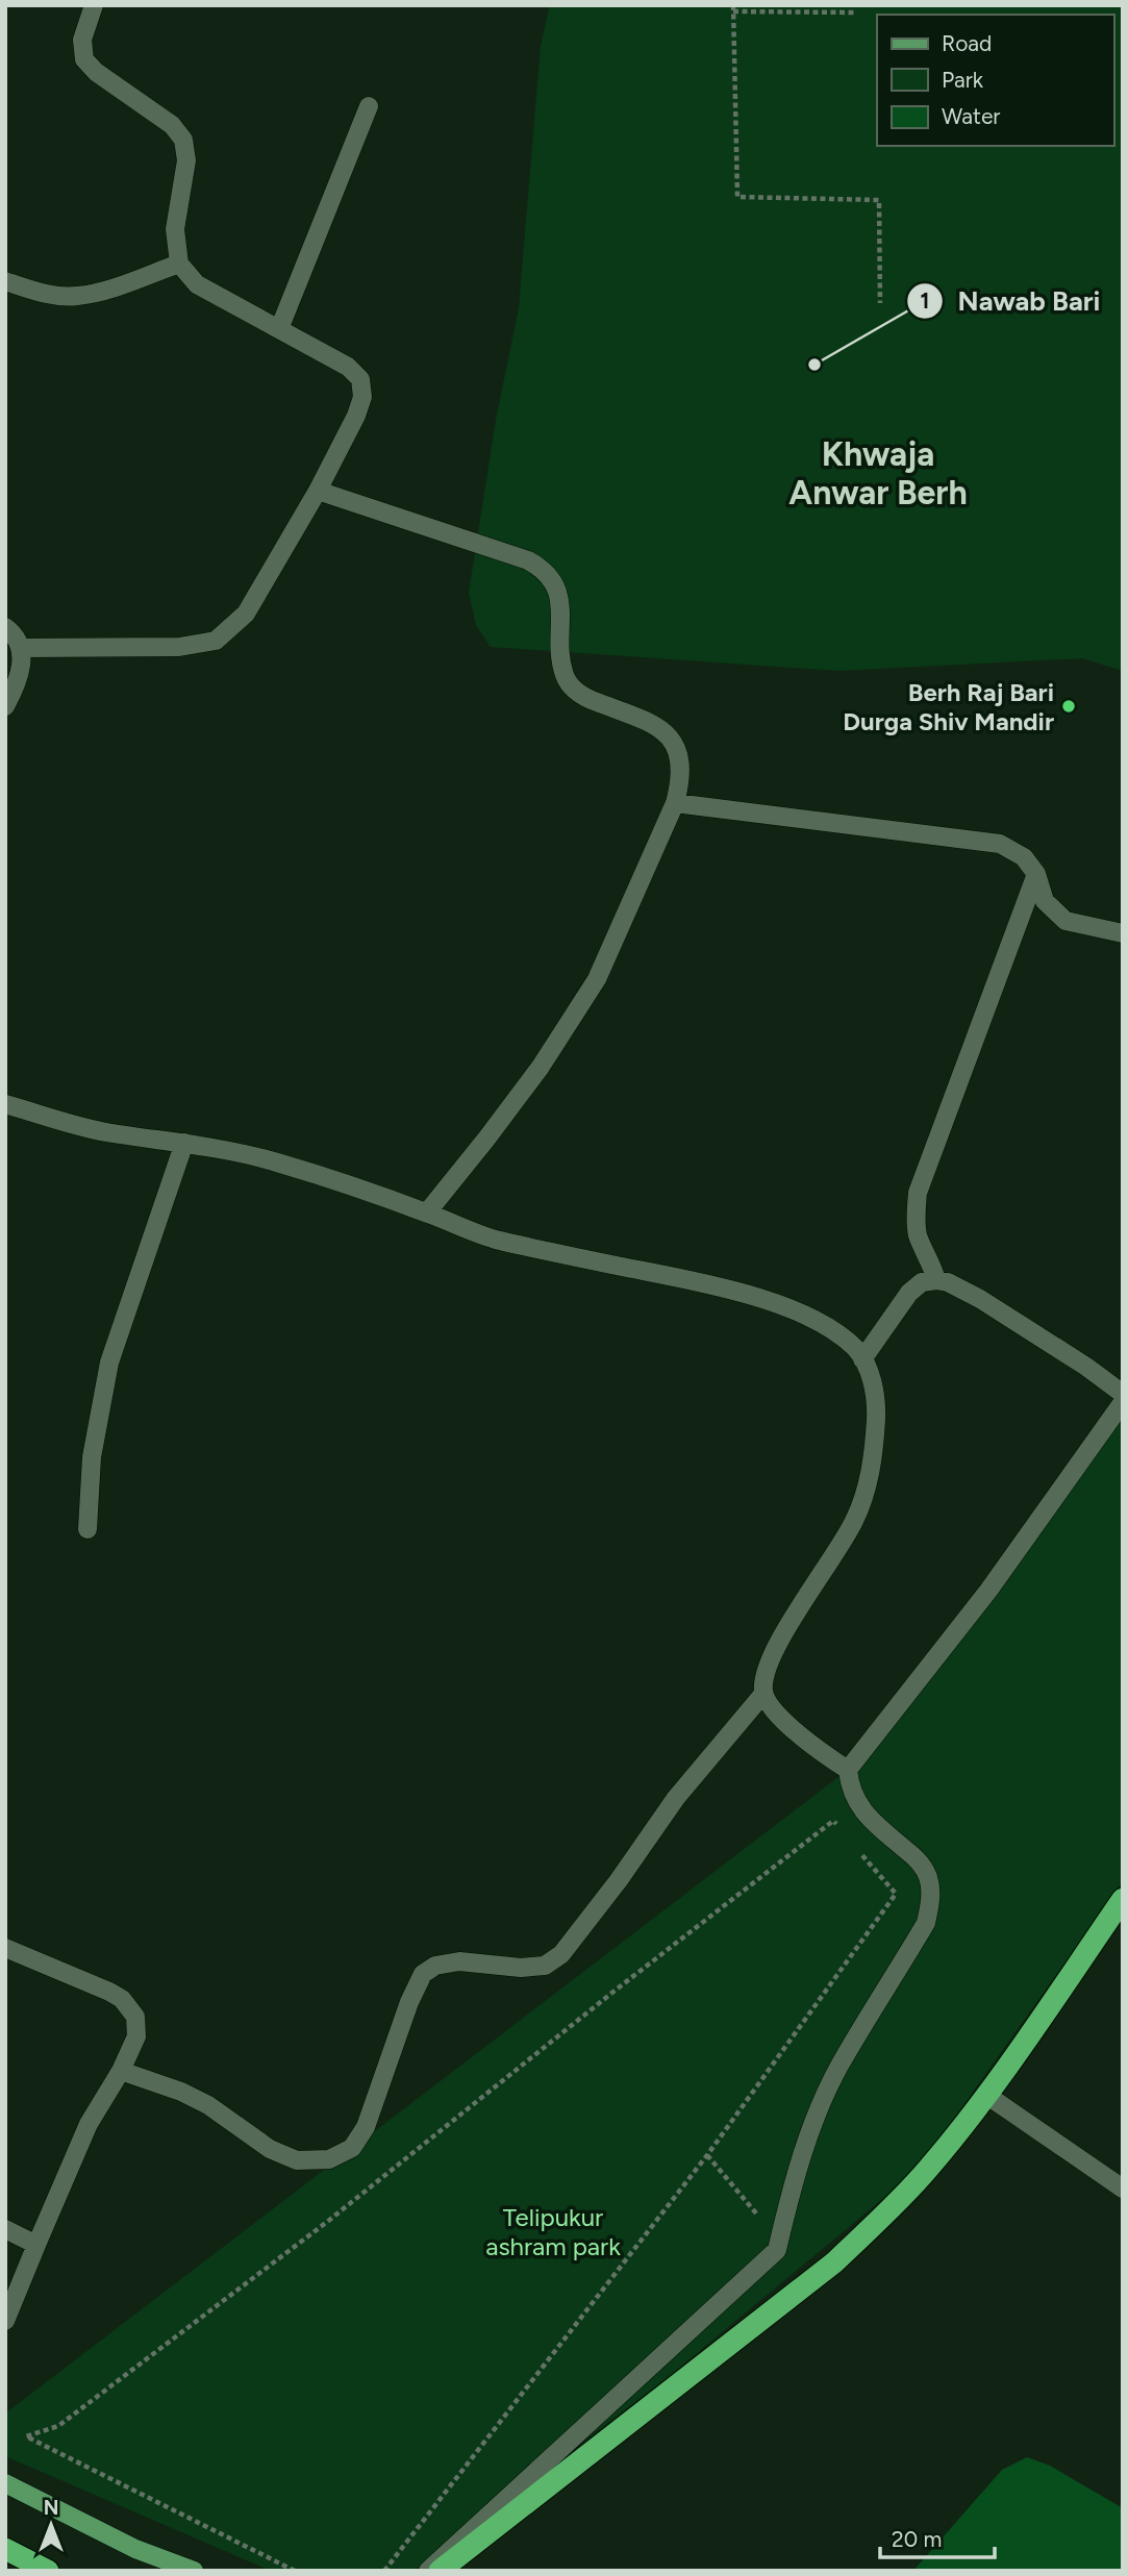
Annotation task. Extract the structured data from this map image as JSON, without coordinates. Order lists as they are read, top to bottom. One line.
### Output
{"districts":["Khwaja Anwar Berh"],"parks":["Telipukur ashram park"],"places":["Nawab Bari","Berh Raj Bari Durga Shiv Mandir"],"legend":["Road","Park","Water"],"scale_bar":"20 m","north":"top"}
